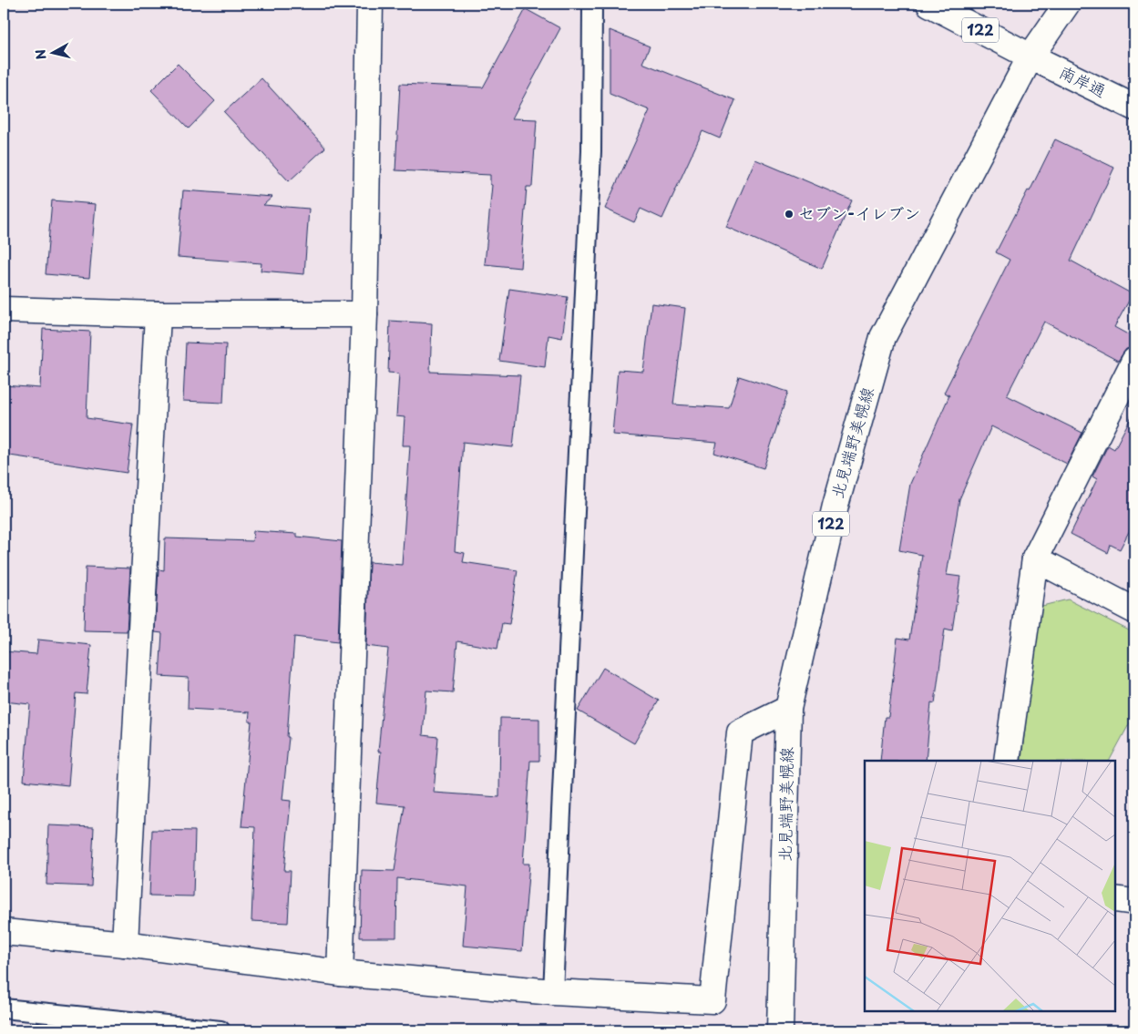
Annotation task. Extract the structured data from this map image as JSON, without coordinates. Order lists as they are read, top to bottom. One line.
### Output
{"streets":{"street":["122","南岸通","北見端野美幌線"]},"crossings":[["122","南岸通"],["122","北見端野美幌線"],["南岸通","北見端野美幌線"]],"places":["セブン-イレブン"],"north":"left"}
